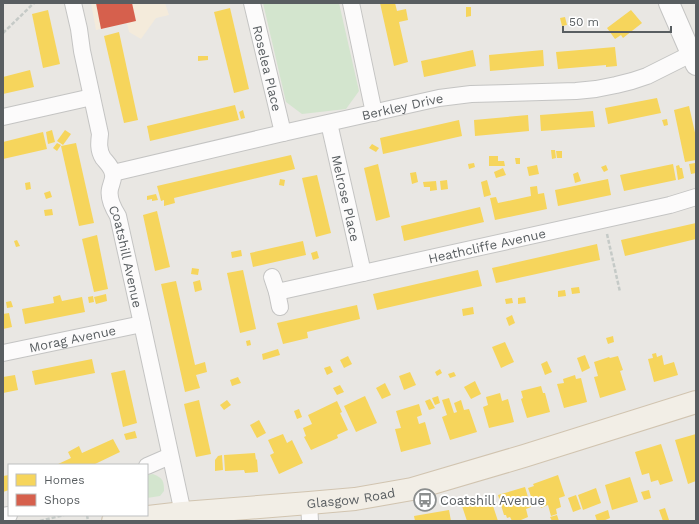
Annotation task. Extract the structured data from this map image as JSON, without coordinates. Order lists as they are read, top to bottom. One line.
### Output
{"streets":{"main road":["Glasgow Road"],"street":["Roselea Place","Berkley Drive","Melrose Place","Heathcliffe Avenue","Coatshill Avenue","Morag Avenue"]},"crossings":[["Roselea Place","Berkley Drive"],["Berkley Drive","Melrose Place"],["Berkley Drive","Coatshill Avenue"],["Melrose Place","Heathcliffe Avenue"],["Coatshill Avenue","Morag Avenue"],["Coatshill Avenue","Glasgow Road"]],"places":{"bus stop":["Coatshill Avenue"]},"legend":["Homes","Shops"],"scale_bar":"50 m"}
